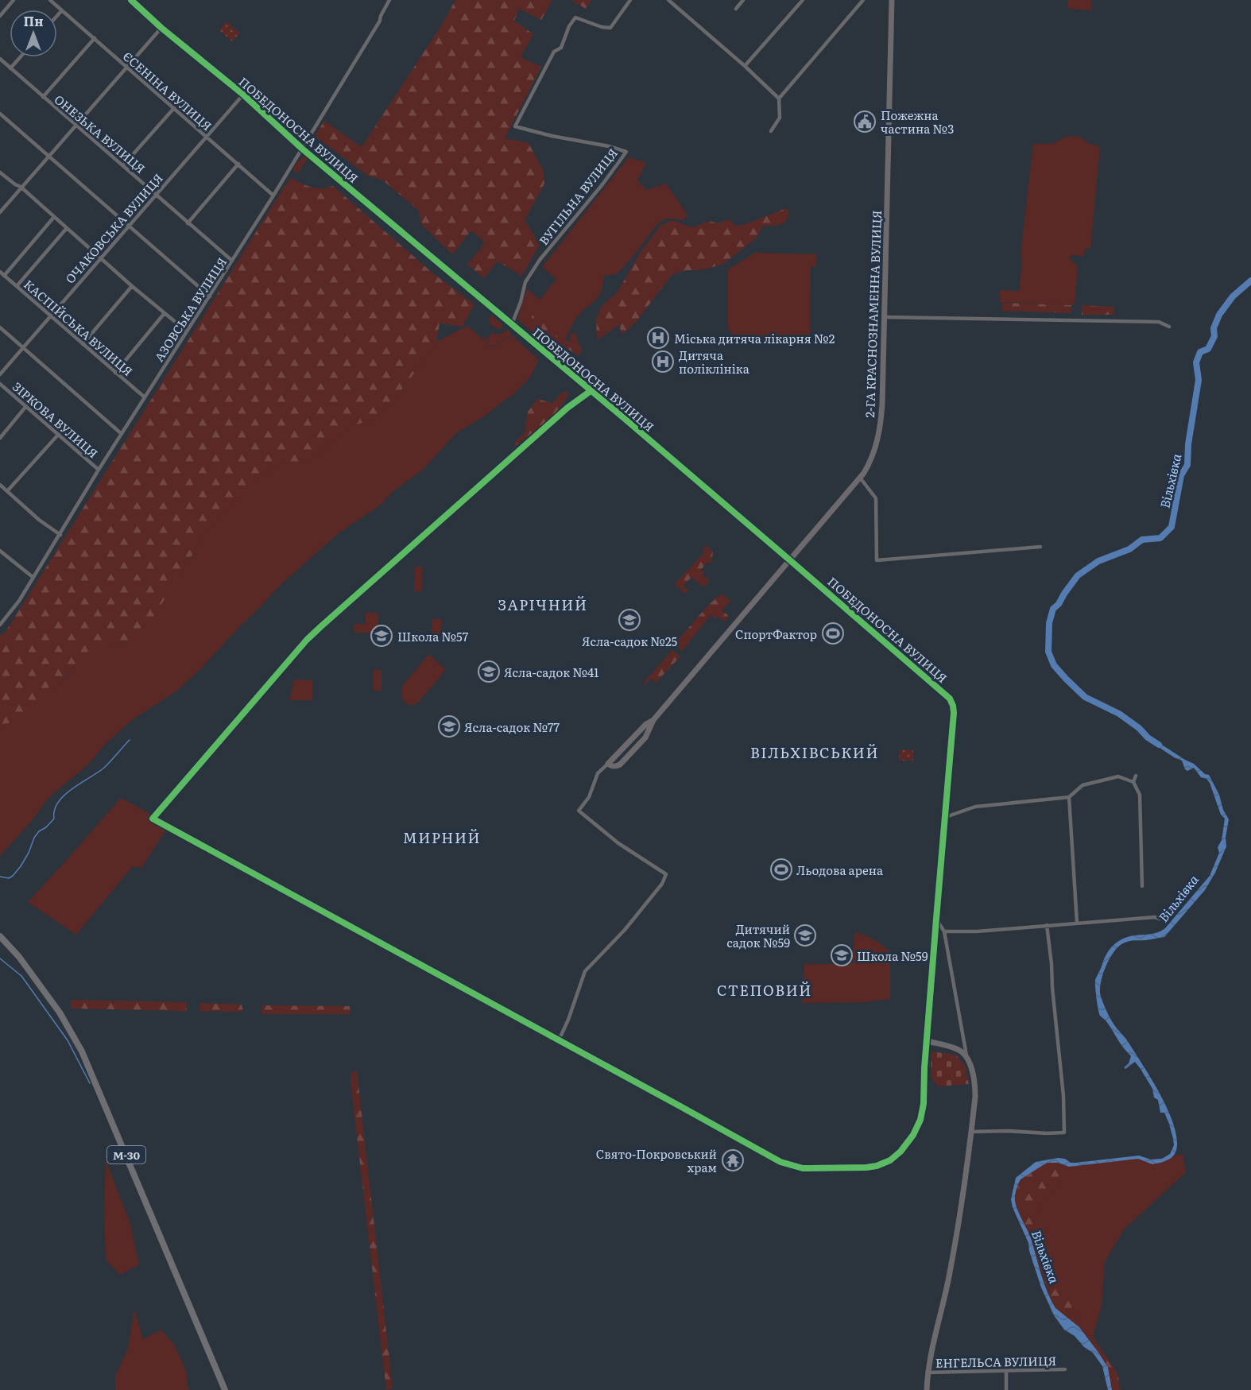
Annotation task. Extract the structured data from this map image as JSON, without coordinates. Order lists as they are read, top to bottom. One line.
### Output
{"streets":{"highway":["М-30"],"street":["ЄСЕНІНА ВУЛИЦЯ","ПОБЕДОНОСНА ВУЛИЦЯ","ОНЕЗЬКА ВУЛИЦЯ","ВУГІЛЬНА ВУЛИЦЯ","ОЧАКОВСЬКА ВУЛИЦЯ","АЗОВСЬКА ВУЛИЦЯ","2-ГА КРАСНОЗНАМЕННА ВУЛИЦЯ","КАСПІЙСЬКА ВУЛИЦЯ","ЗІРКОВА ВУЛИЦЯ","ЕНГЕЛЬСА ВУЛИЦЯ"]},"crossings":[["ЄСЕНІНА ВУЛИЦЯ","ОЧАКОВСЬКА ВУЛИЦЯ"],["ЄСЕНІНА ВУЛИЦЯ","АЗОВСЬКА ВУЛИЦЯ"],["ПОБЕДОНОСНА ВУЛИЦЯ","ВУГІЛЬНА ВУЛИЦЯ"],["ПОБЕДОНОСНА ВУЛИЦЯ","ОЧАКОВСЬКА ВУЛИЦЯ"],["ПОБЕДОНОСНА ВУЛИЦЯ","АЗОВСЬКА ВУЛИЦЯ"],["ПОБЕДОНОСНА ВУЛИЦЯ","2-ГА КРАСНОЗНАМЕННА ВУЛИЦЯ"],["ОНЕЗЬКА ВУЛИЦЯ","ОЧАКОВСЬКА ВУЛИЦЯ"],["ОНЕЗЬКА ВУЛИЦЯ","АЗОВСЬКА ВУЛИЦЯ"],["ОЧАКОВСЬКА ВУЛИЦЯ","КАСПІЙСЬКА ВУЛИЦЯ"],["АЗОВСЬКА ВУЛИЦЯ","КАСПІЙСЬКА ВУЛИЦЯ"],["АЗОВСЬКА ВУЛИЦЯ","ЗІРКОВА ВУЛИЦЯ"]],"districts":["ЗАРІЧНИЙ","ВІЛЬХІВСЬКИЙ","МИРНИЙ","СТЕПОВИЙ"],"water":["Вільхівка"],"places":{"public building":["Пожежна частина №3"],"hospital":["Міська дитяча лікарня №2","Дитяча поліклініка"],"school or university":["Ясла-садок №25","Школа №57","Ясла-садок №41","Ясла-садок №77","Дитячий садок №59","Школа №59"],"sports":["СпортФактор","Льодова арена"],"temple":["Свято-Покровський храм"]},"north":"top"}
